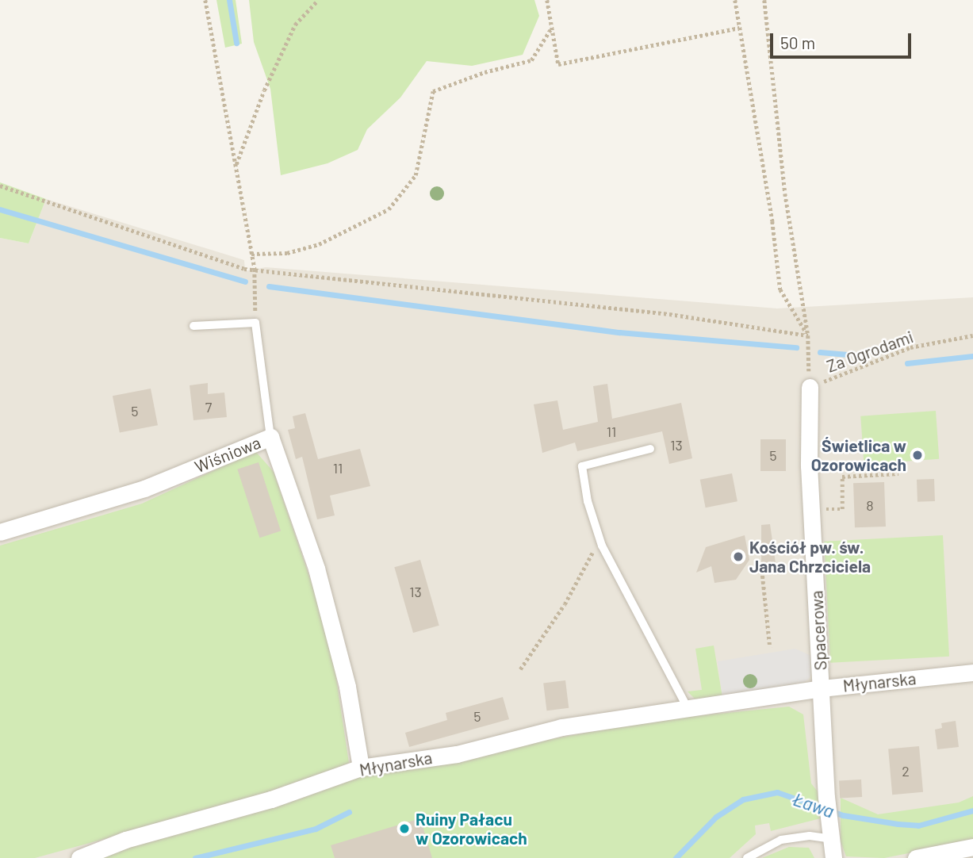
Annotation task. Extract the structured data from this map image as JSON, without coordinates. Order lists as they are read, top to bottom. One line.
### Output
{"streets":{"street":["Wiśniowa","Spacerowa","Młynarska"],"path":["Za Ogrodami"]},"crossings":[["Za Ogrodami","Spacerowa"],["Wiśniowa","Młynarska"],["Spacerowa","Młynarska"]],"water":["Ława"],"places":["Świetlica w Ozorowicach","Kościół pw. św. Jana Chrzciciela","Ruiny Pałacu w Ozorowicach"],"house_numbers":["7","5","11","13","5","11","8","13","5","2"],"scale_bar":"50 m"}
